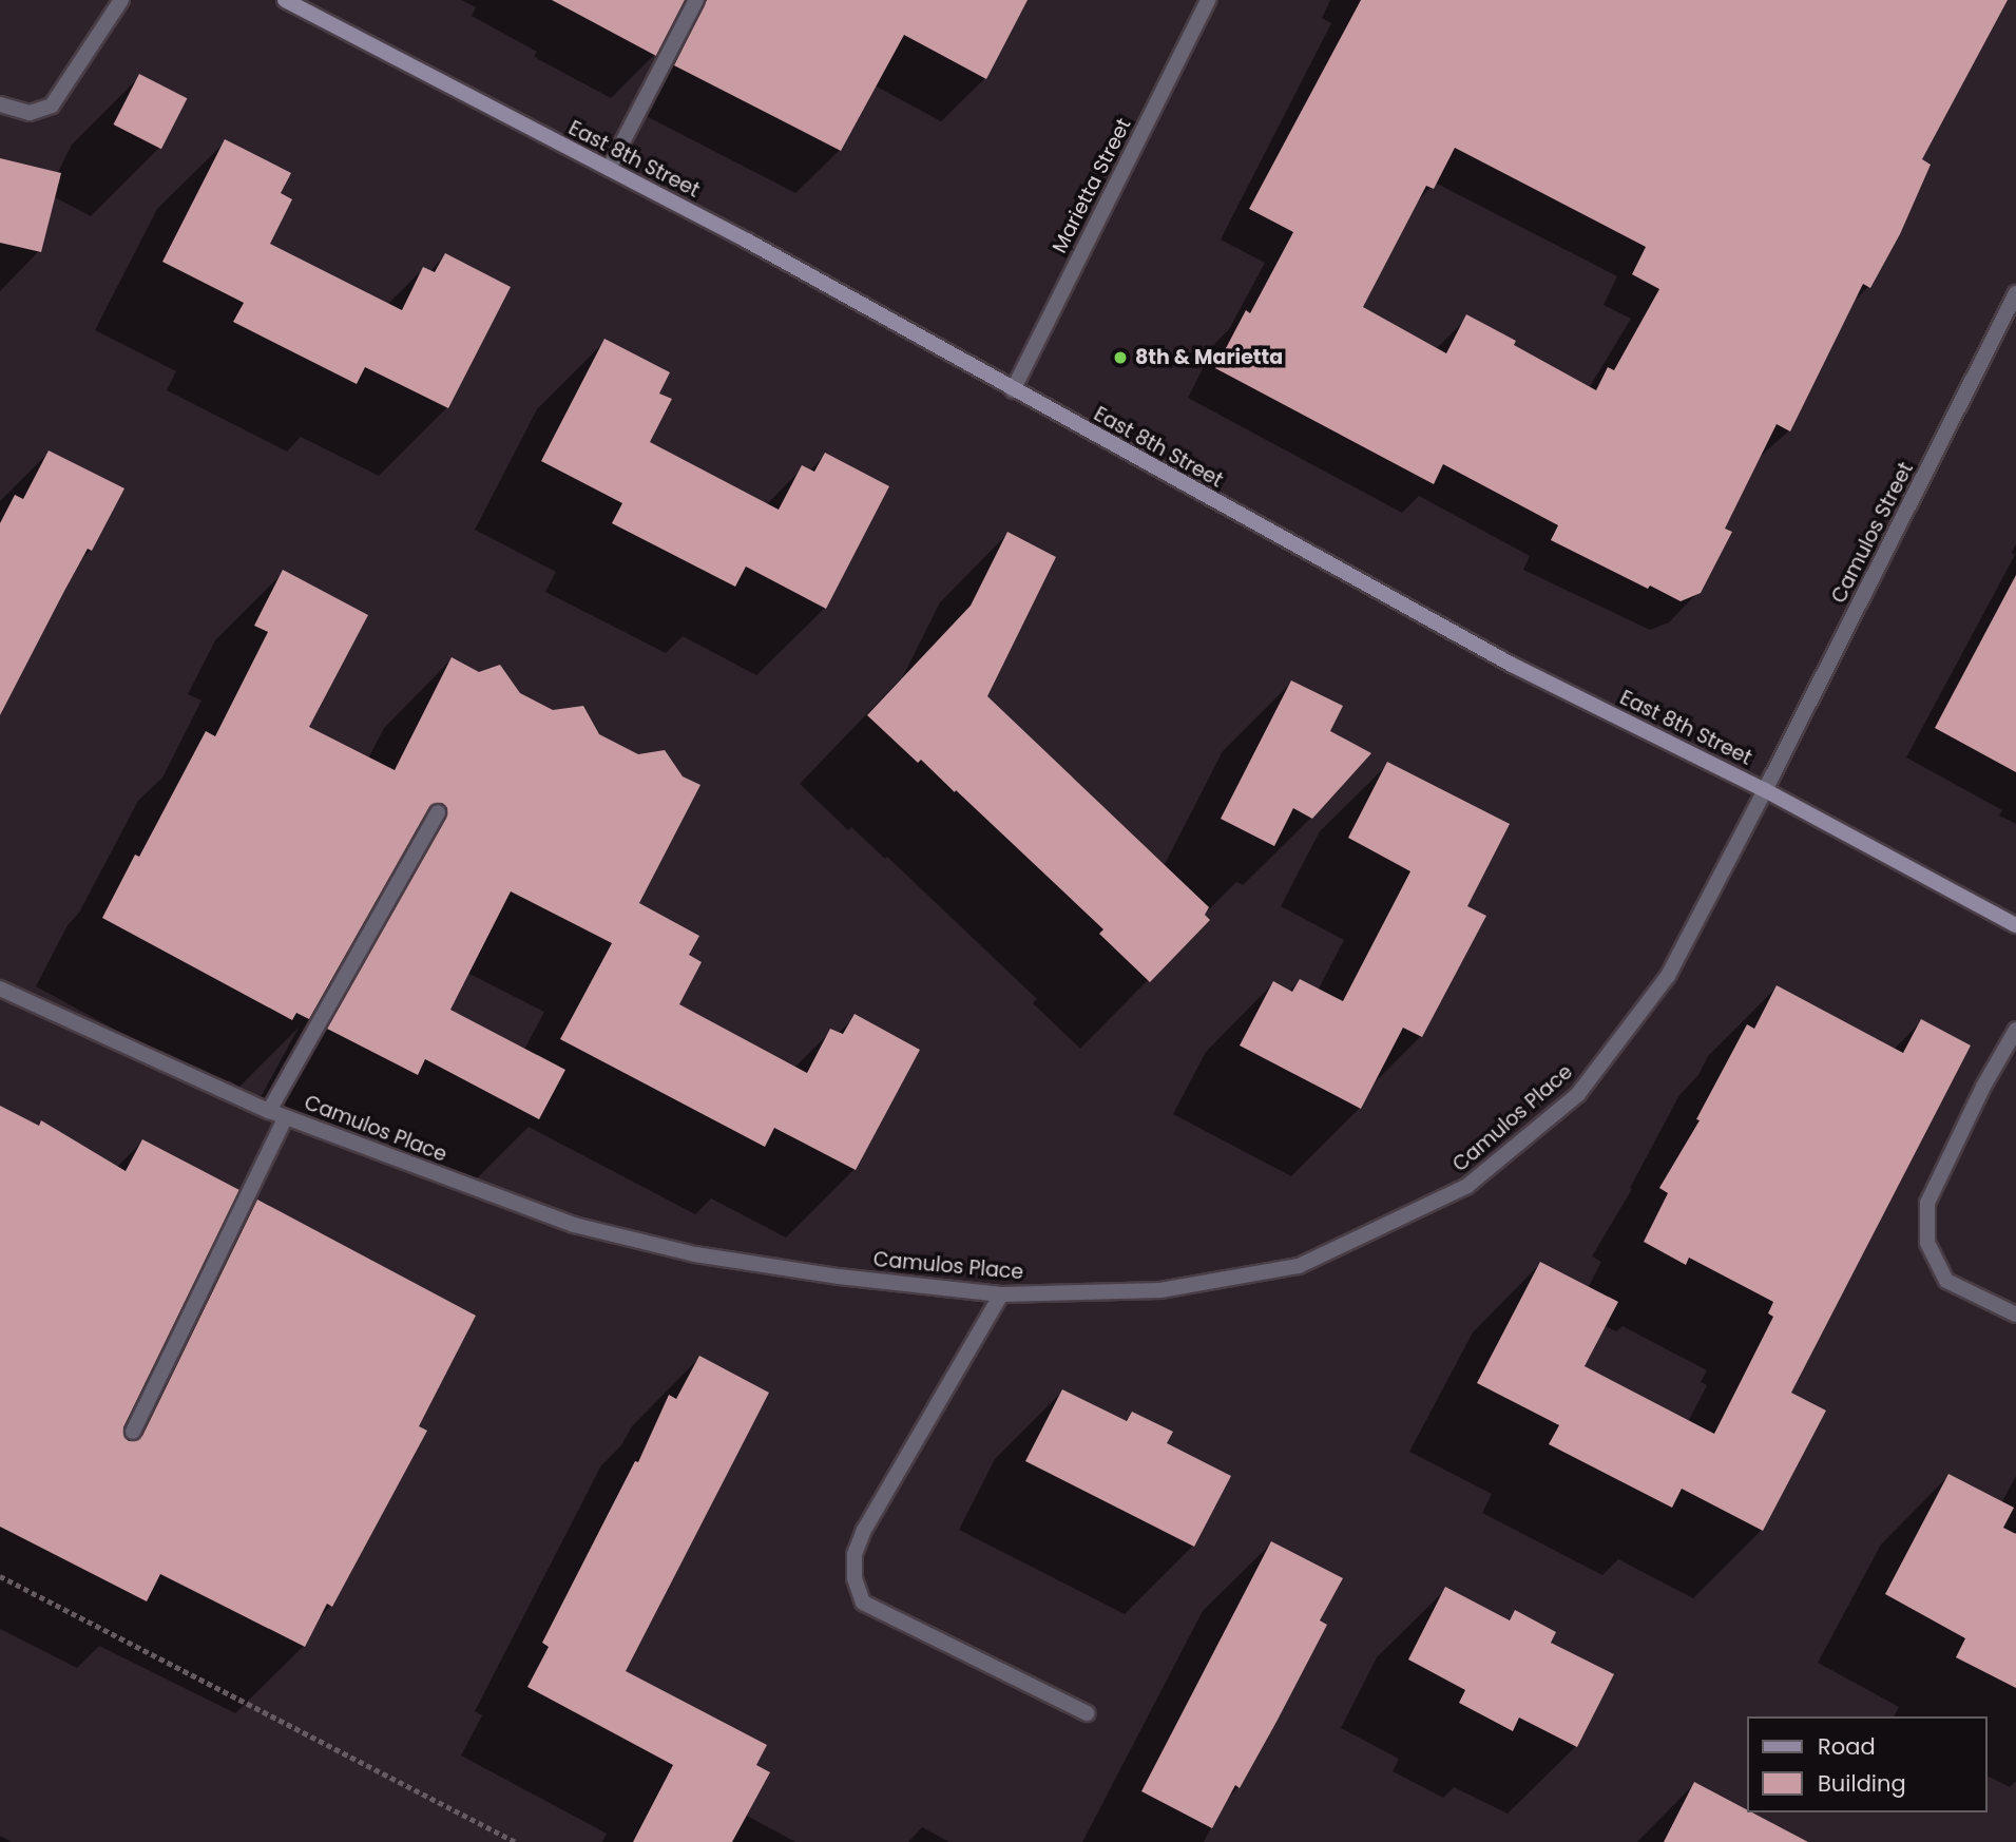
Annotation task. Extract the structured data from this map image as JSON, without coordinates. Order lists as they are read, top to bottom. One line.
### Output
{"streets":{"main road":["East 8th Street"],"street":["Marietta Street","Camulos Street","Camulos Place"]},"crossings":[["East 8th Street","Marietta Street"],["East 8th Street","Camulos Street"],["East 8th Street","Camulos Place"],["Camulos Street","Camulos Place"]],"places":["8th & Marietta"],"legend":["Road","Building"]}
